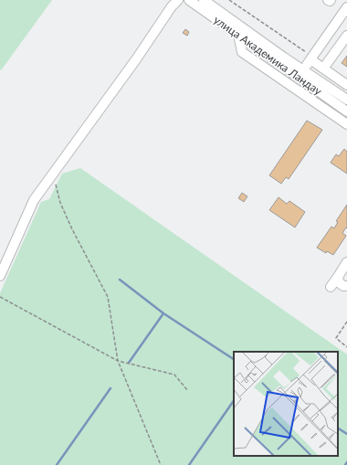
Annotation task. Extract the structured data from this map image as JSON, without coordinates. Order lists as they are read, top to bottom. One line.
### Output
{"streets":{"street":["улица Академика Ландау"]}}
